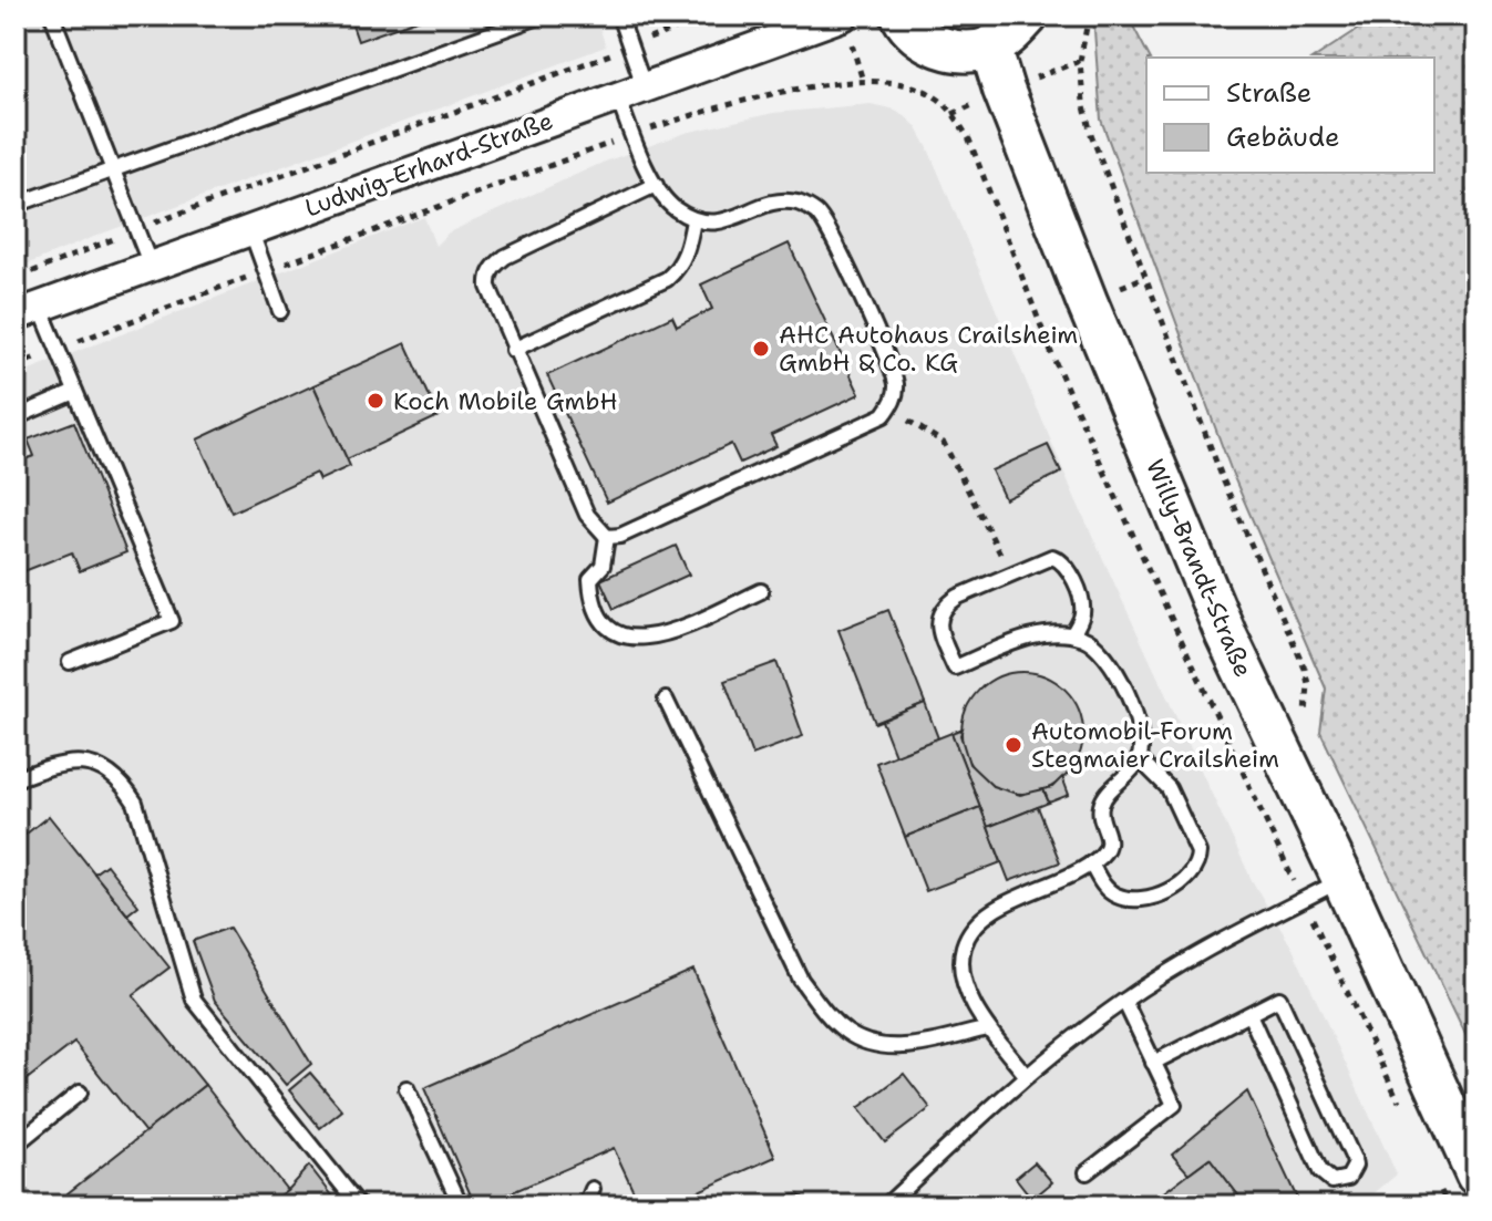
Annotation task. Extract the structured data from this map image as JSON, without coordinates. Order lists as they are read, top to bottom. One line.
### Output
{"streets":{"main road":["Willy-Brandt-Straße"],"street":["Ludwig-Erhard-Straße"]},"places":["AHC Autohaus Crailsheim GmbH & Co. KG","Koch Mobile GmbH","Automobil-Forum Stegmaier Crailsheim"],"legend":["Straße","Gebäude"]}
